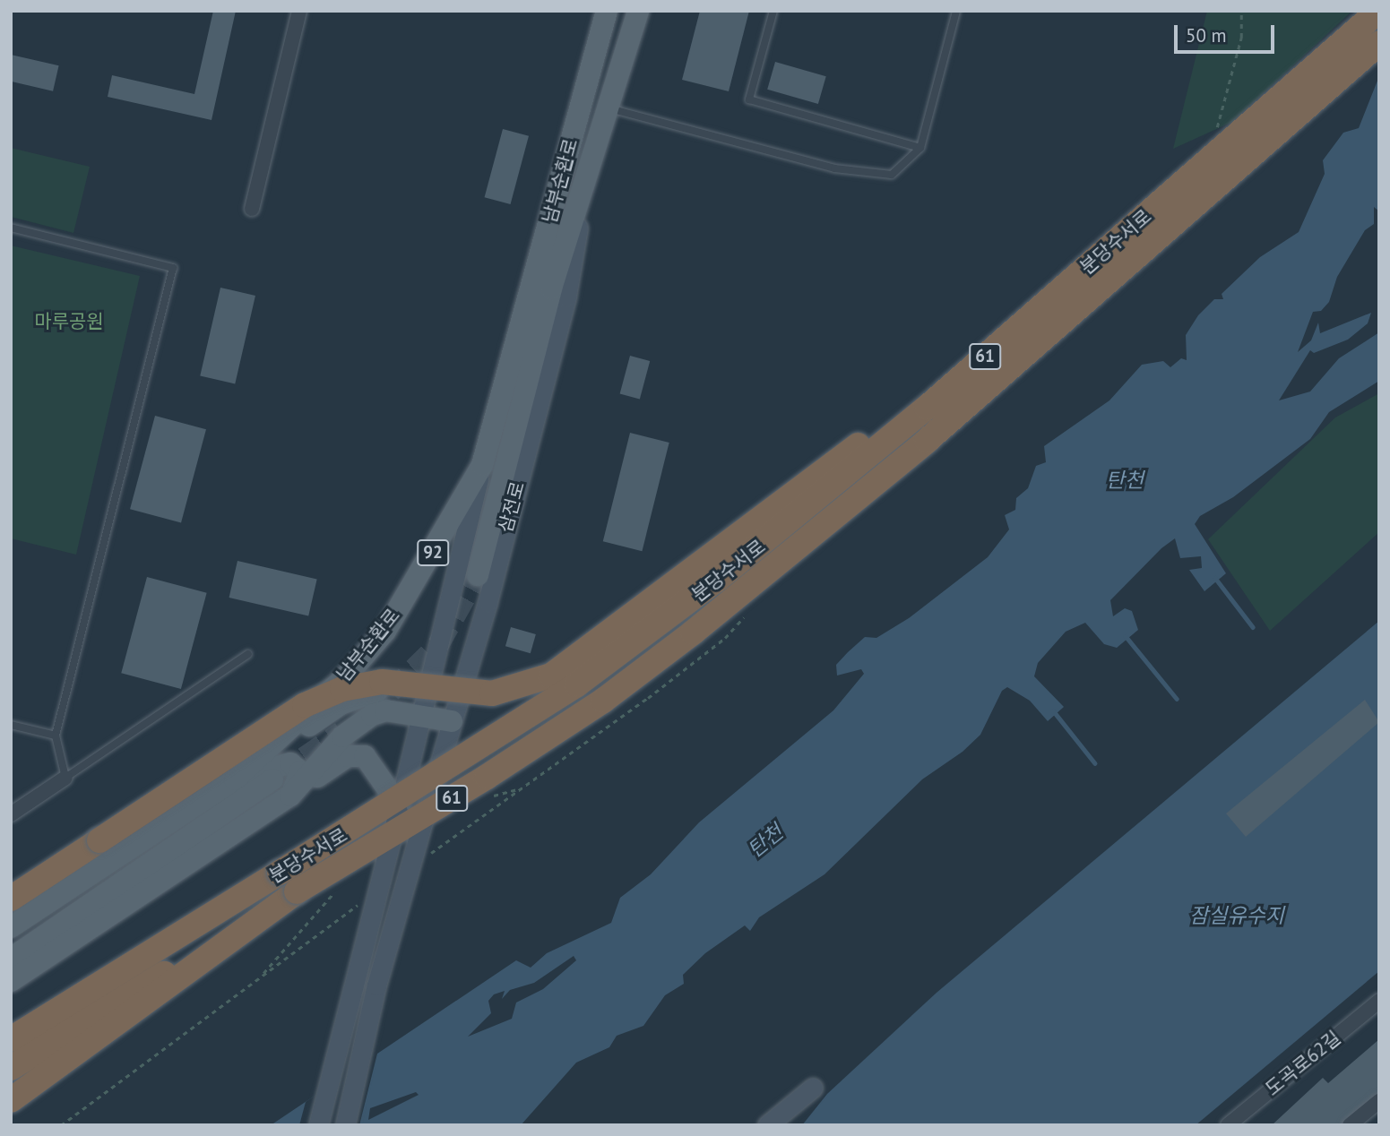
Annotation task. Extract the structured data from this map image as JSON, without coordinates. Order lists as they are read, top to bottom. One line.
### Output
{"streets":{"highway":["분당수서로","61"],"main road":["남부순환로","삼전로","92"],"street":["도곡로62길"]},"crossings":[["남부순환로","삼전로"]],"water":["탄천","잠실유수지"],"parks":["마루공원"],"scale_bar":"50 m"}
